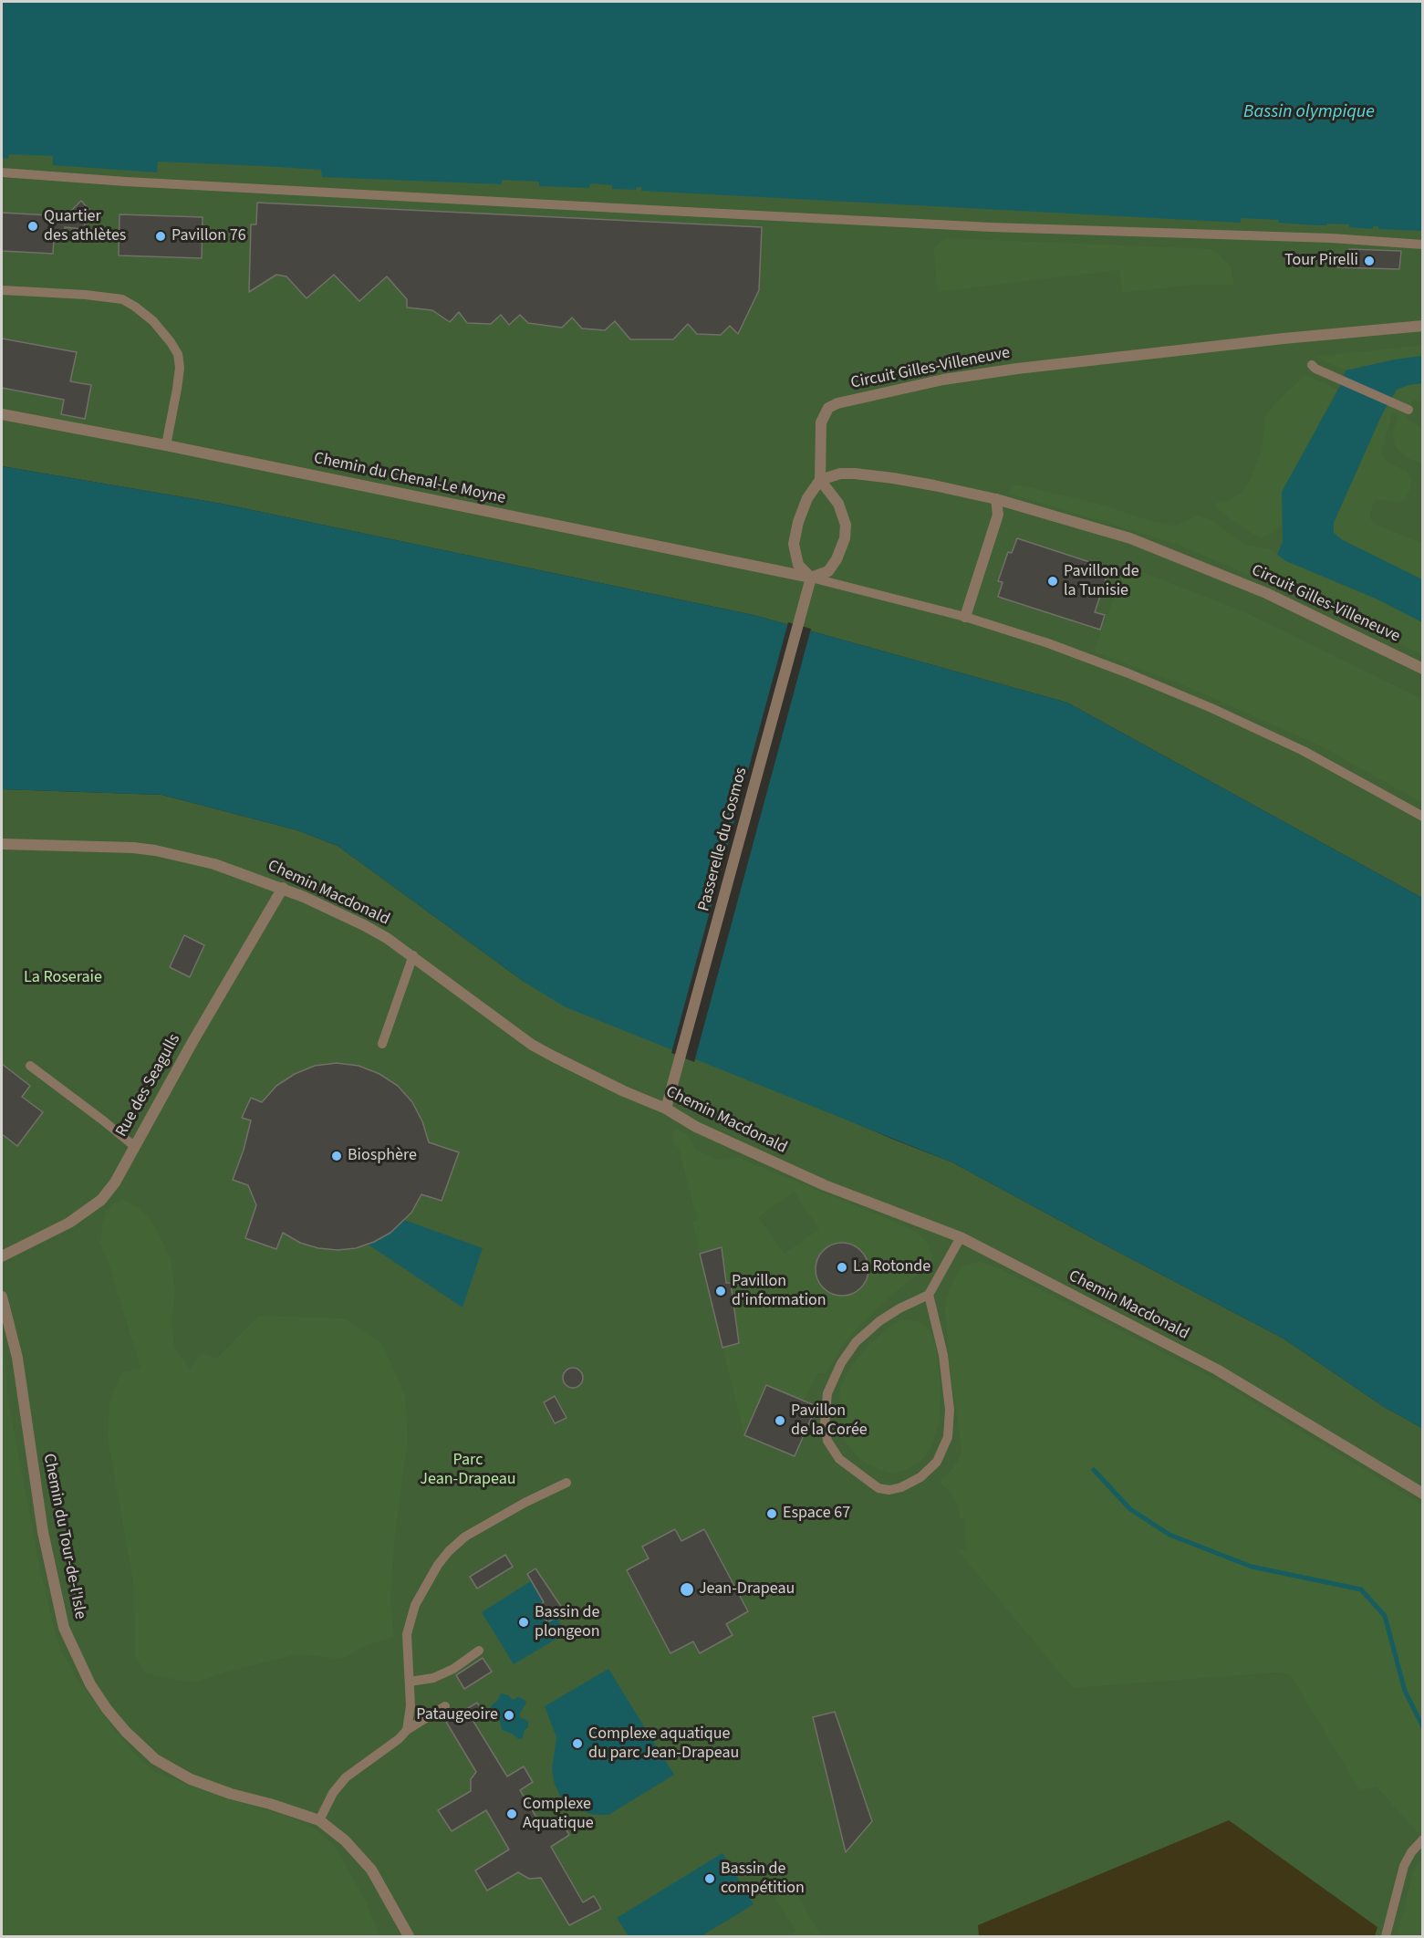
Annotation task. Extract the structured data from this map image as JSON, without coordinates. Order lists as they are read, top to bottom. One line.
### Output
{"streets":{"street":["Circuit Gilles-Villeneuve","Chemin du Chenal-Le Moyne","Passerelle du Cosmos","Chemin Macdonald","Rue des Seagulls","Chemin du Tour-de-l'Isle"]},"crossings":[["Chemin du Chenal-Le Moyne","Passerelle du Cosmos"],["Passerelle du Cosmos","Chemin Macdonald"],["Chemin Macdonald","Rue des Seagulls"]],"water":["Bassin olympique"],"parks":["La Roseraie","Parc Jean-Drapeau"],"places":["Quartier des athlètes","Pavillon 76","Tour Pirelli","Pavillon de la Tunisie","Biosphère","La Rotonde","Pavillon d'information","Pavillon de la Corée","Espace 67","Jean-Drapeau","Bassin de plongeon","Pataugeoire","Complexe aquatique du parc Jean-Drapeau","Complexe Aquatique","Bassin de compétition"]}
